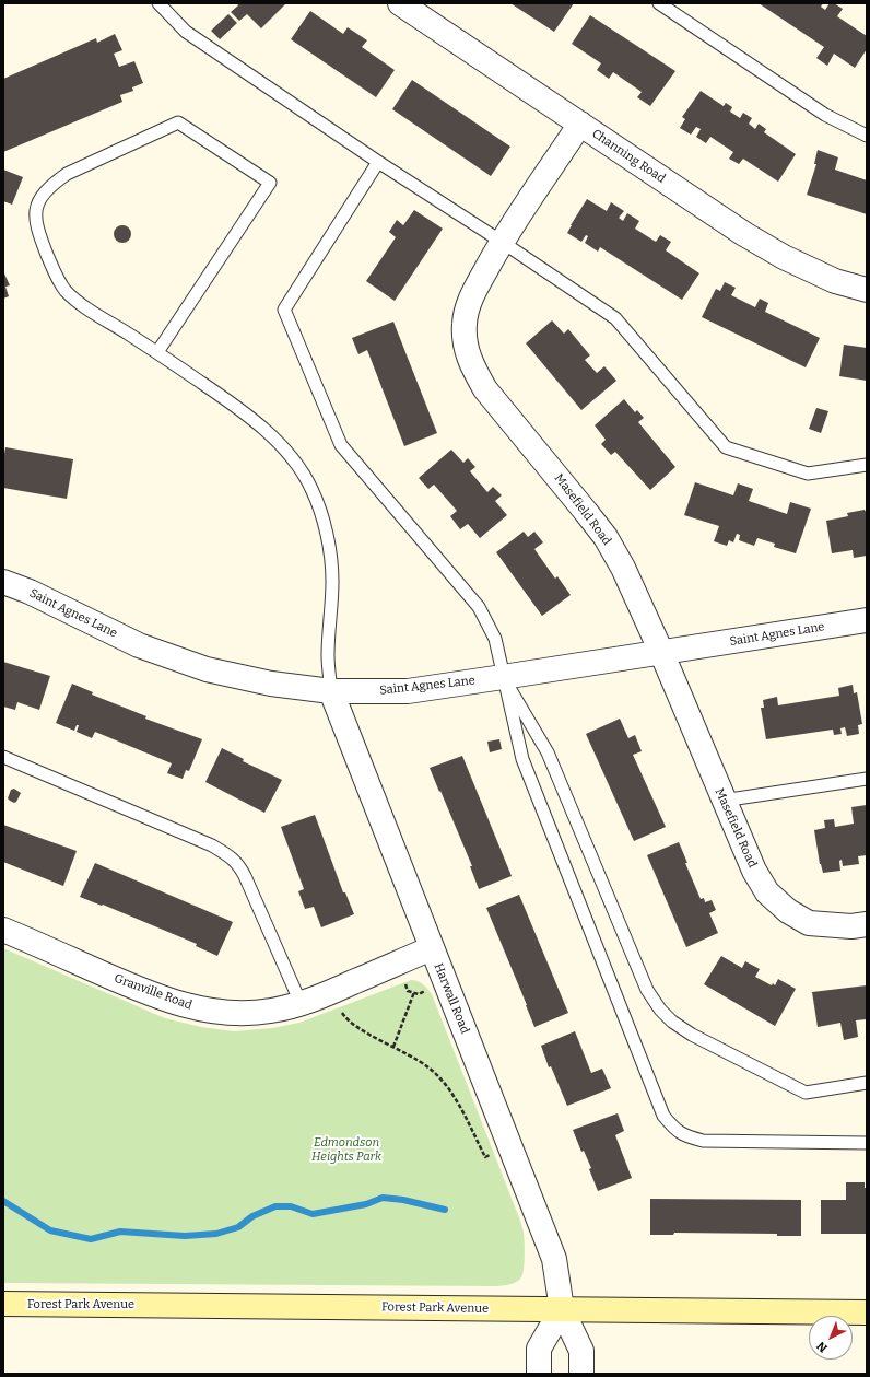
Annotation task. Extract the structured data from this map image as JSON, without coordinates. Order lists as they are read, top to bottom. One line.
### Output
{"streets":{"street":["Channing Road","Masefield Road","Saint Agnes Lane","Granville Road","Harwall Road","Forest Park Avenue"]},"crossings":[["Channing Road","Masefield Road"],["Masefield Road","Saint Agnes Lane"],["Saint Agnes Lane","Harwall Road"],["Granville Road","Harwall Road"],["Harwall Road","Forest Park Avenue"]],"parks":["Edmondson Heights Park"],"north":"bottom left"}
